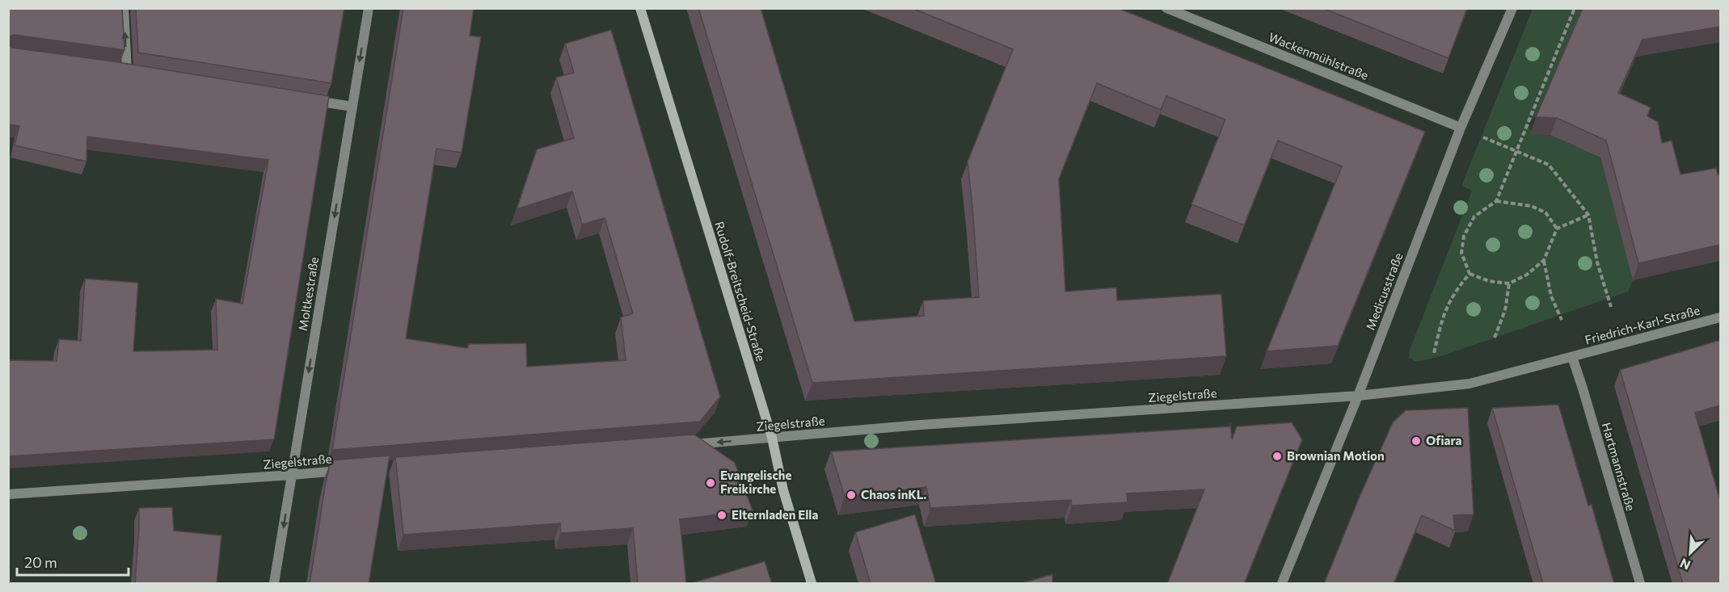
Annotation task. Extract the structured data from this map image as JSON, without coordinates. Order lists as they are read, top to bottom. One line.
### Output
{"streets":{"street":["Wackenmühlstraße","Rudolf-Breitscheid-Straße","Medicusstraße","Moltkestraße","Friedrich-Karl-Straße","Ziegelstraße","Hartmannstraße"]},"crossings":[["Wackenmühlstraße","Medicusstraße"],["Rudolf-Breitscheid-Straße","Ziegelstraße"],["Medicusstraße","Ziegelstraße"],["Moltkestraße","Ziegelstraße"],["Friedrich-Karl-Straße","Ziegelstraße"],["Friedrich-Karl-Straße","Hartmannstraße"],["Ziegelstraße","Hartmannstraße"]],"one_way":["Moltkestraße"],"places":["Ofiara","Brownian Motion","Evangelische Freikirche","Chaos inKL.","Elternladen Ella"],"scale_bar":"20 m","north":"bottom left"}
